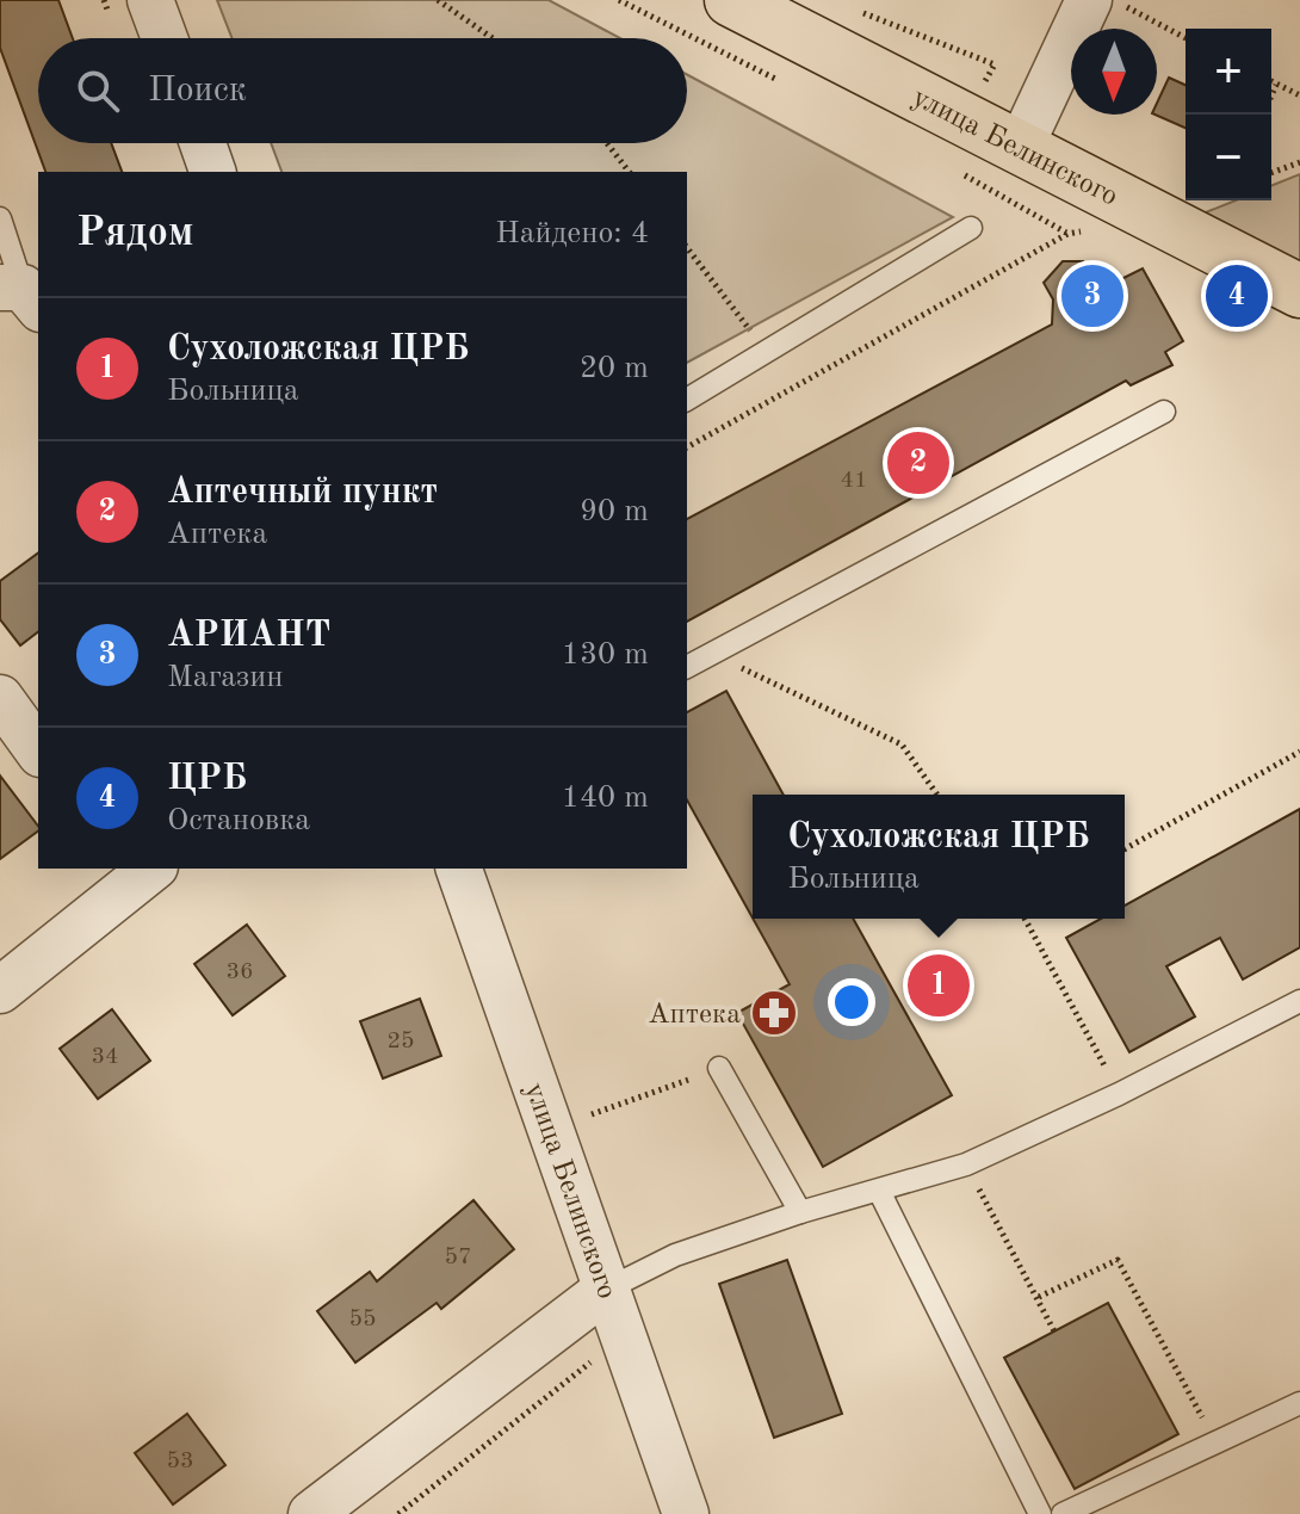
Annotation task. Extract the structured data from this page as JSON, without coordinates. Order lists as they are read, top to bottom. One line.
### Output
{"streets":{"main road":["улица Белинского"]},"places":{"pharmacy":["Аптека"]},"house_numbers":["41","36","25","34","57","55","53"],"north":"bottom","page":{"map_buttons":["+","−"],"search":"Поиск","heading":["Рядом","Найдено: 4"],"pins":["3","4","2","1"],"list":[{"mark":"1","name":"Сухоложская ЦРБ","note":"Больница","value":"20 m"},{"mark":"2","name":"Аптечный пункт","note":"Аптека","value":"90 m"},{"mark":"3","name":"АРИАНТ","note":"Магазин","value":"130 m"},{"mark":"4","name":"ЦРБ","note":"Остановка","value":"140 m"}],"popup":["Сухоложская ЦРБ","Больница"]}}
